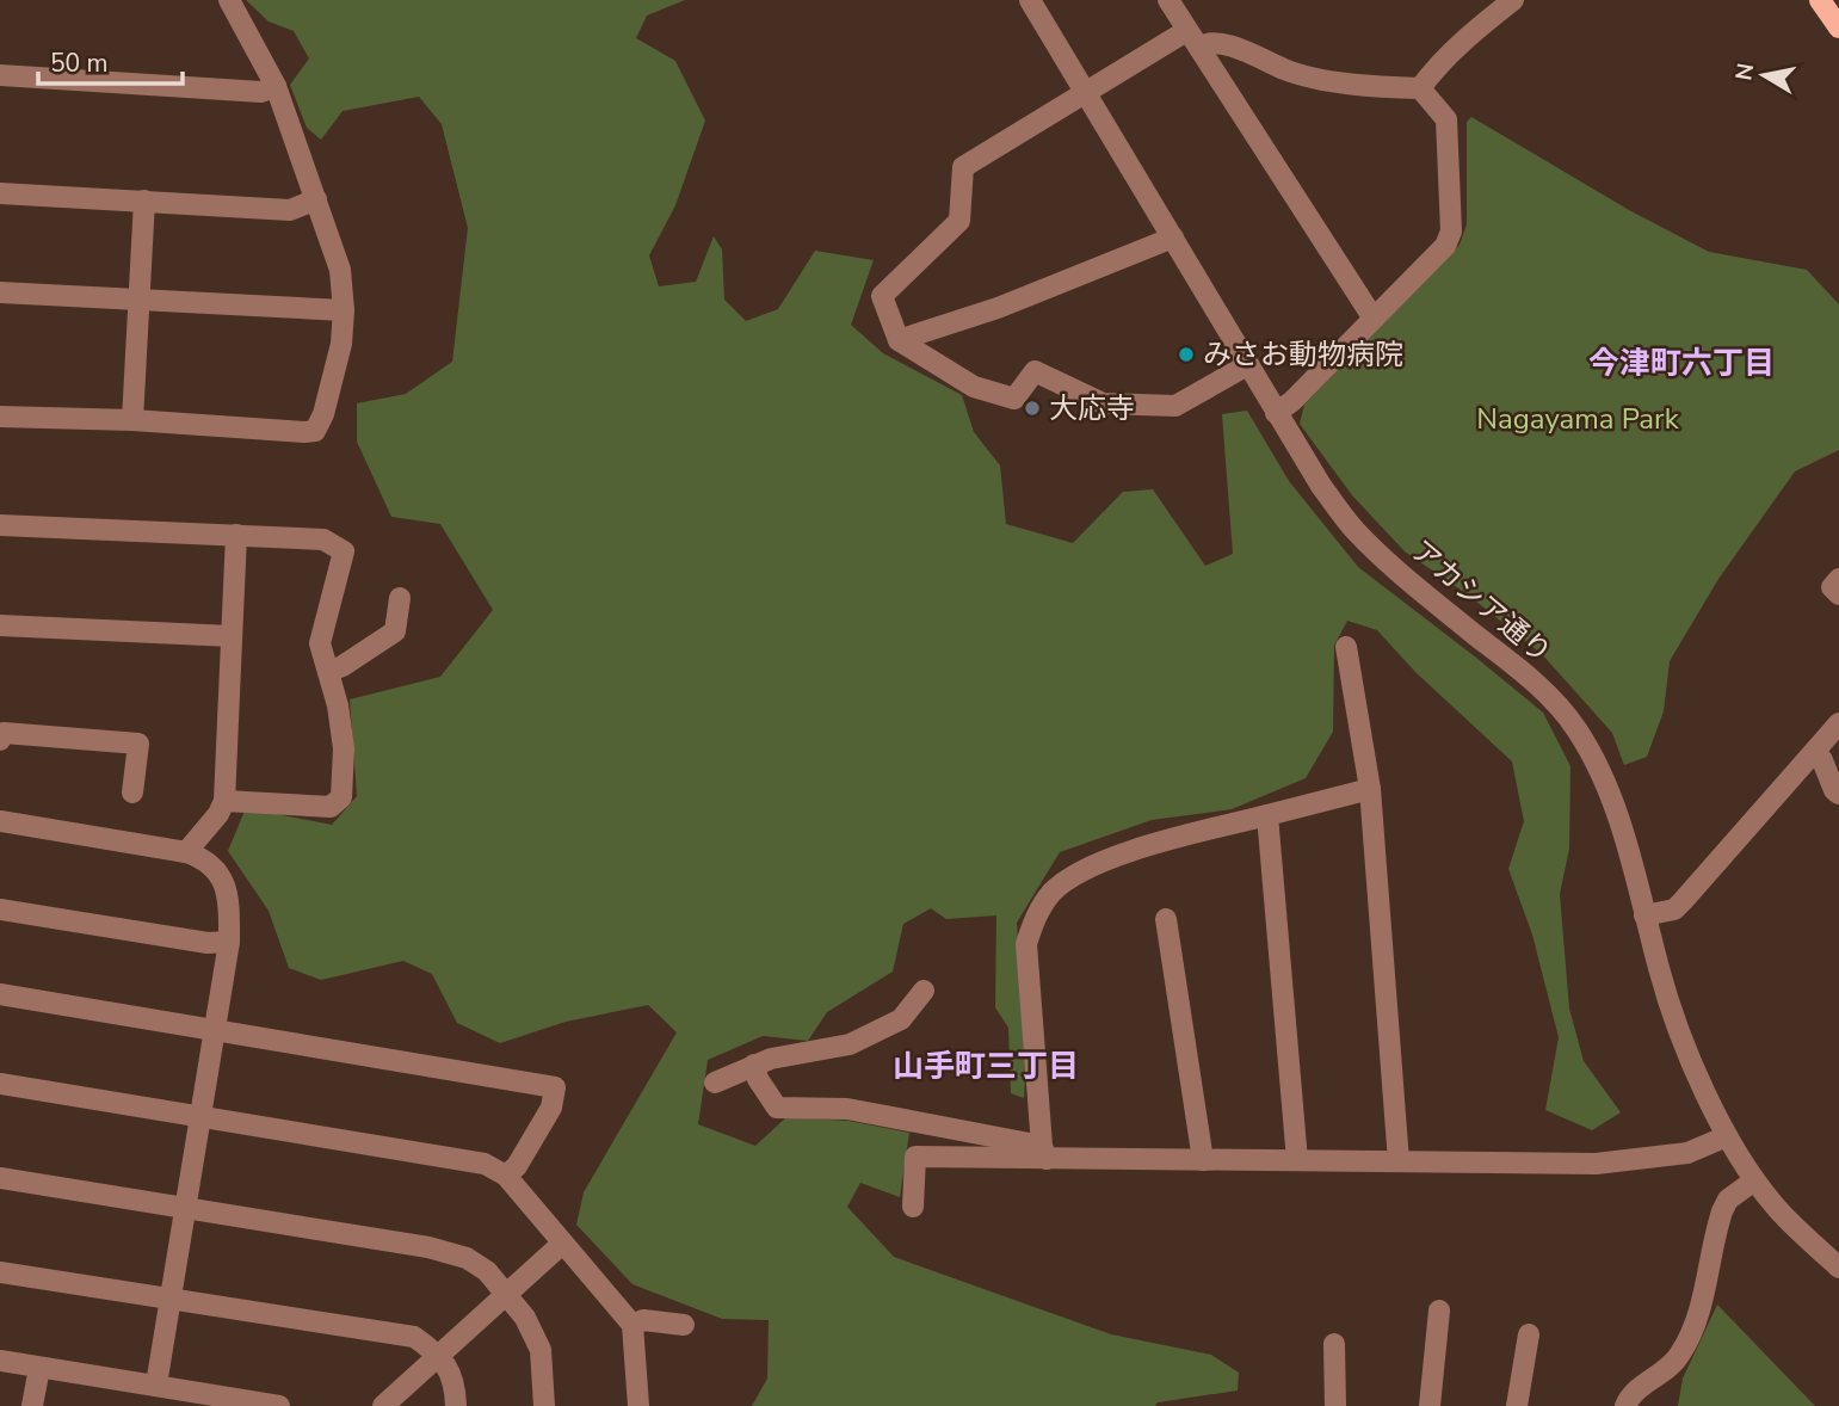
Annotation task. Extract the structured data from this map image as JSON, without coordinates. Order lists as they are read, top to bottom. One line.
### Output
{"streets":{"street":["アカシア通り"]},"districts":["今津町六丁目","山手町三丁目"],"parks":["Nagayama Park"],"places":["みさお動物病院","大応寺"],"scale_bar":"50 m","north":"left"}
